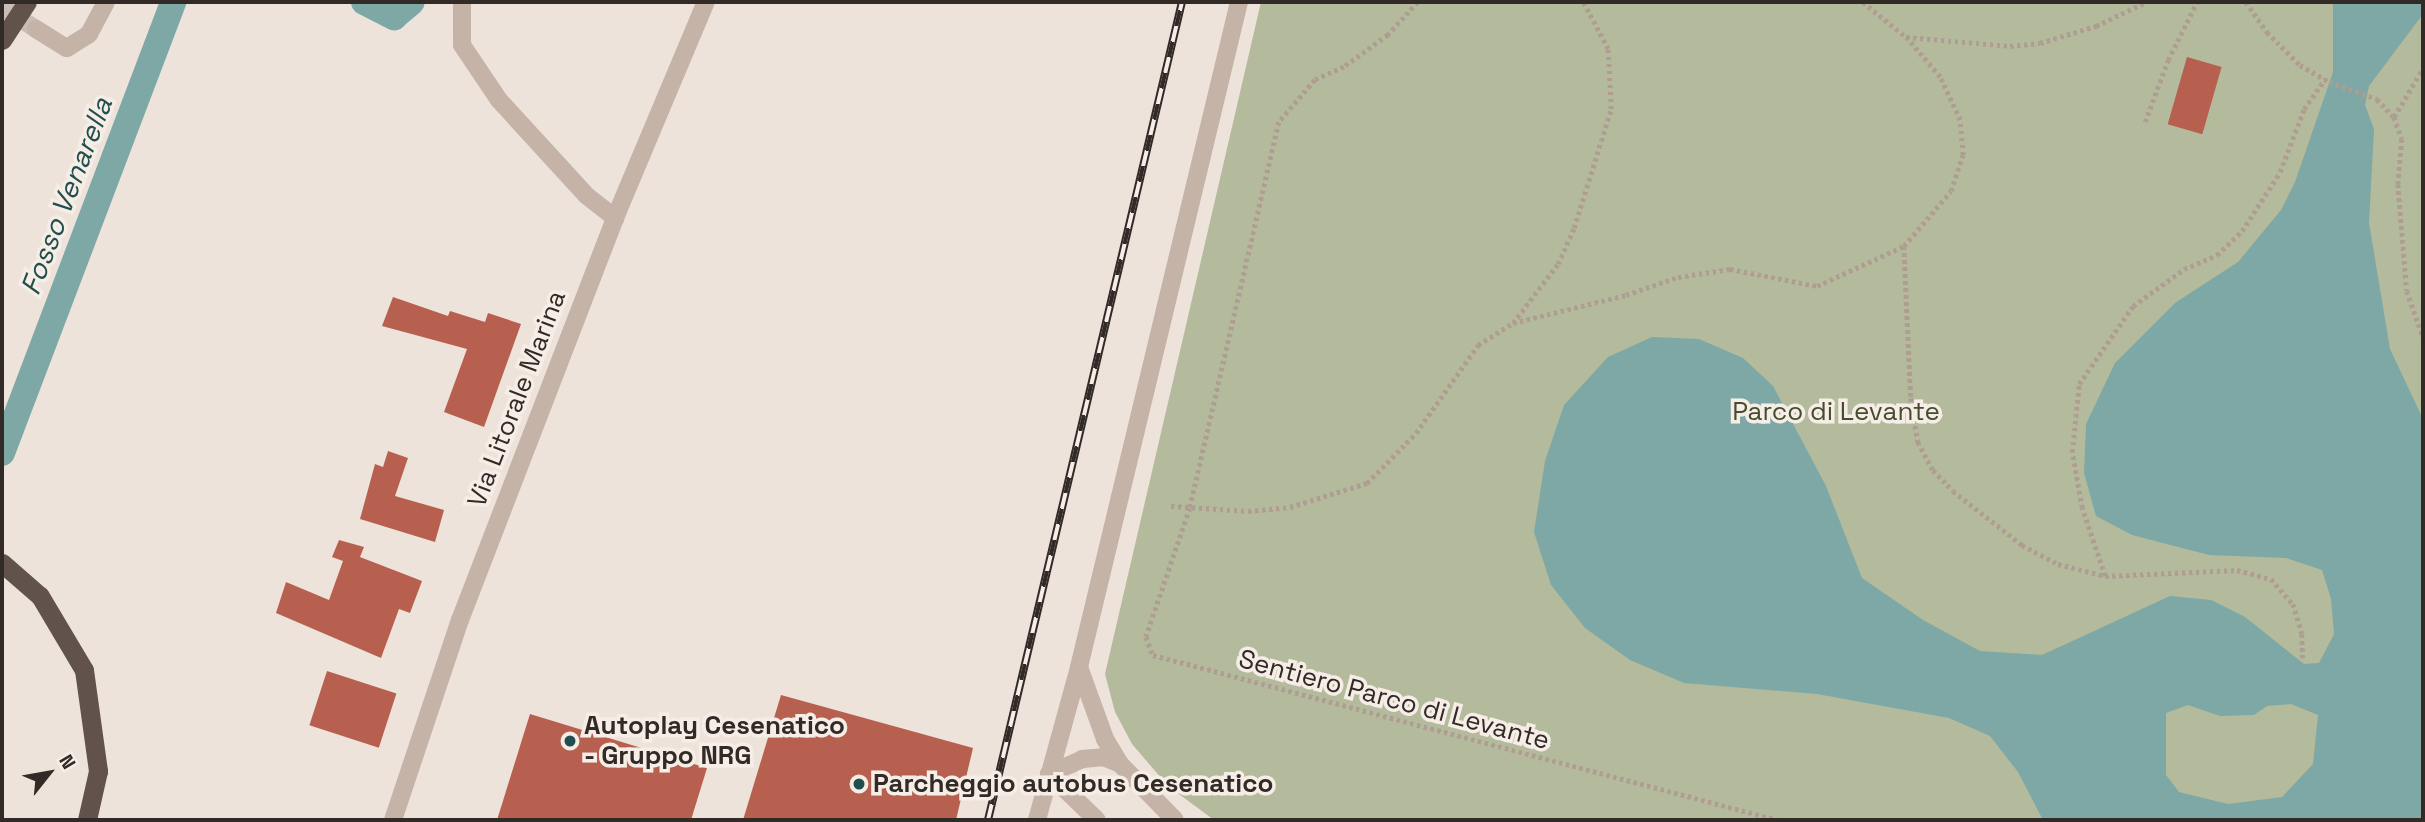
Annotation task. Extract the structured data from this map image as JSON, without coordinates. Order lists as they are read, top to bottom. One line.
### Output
{"streets":{"street":["Via Litorale Marina"],"path":["Sentiero Parco di Levante"]},"water":["Fosso Venarella"],"parks":["Parco di Levante"],"places":["Autoplay Cesenatico - Gruppo NRG","Parcheggio autobus Cesenatico"],"north":"top right"}
